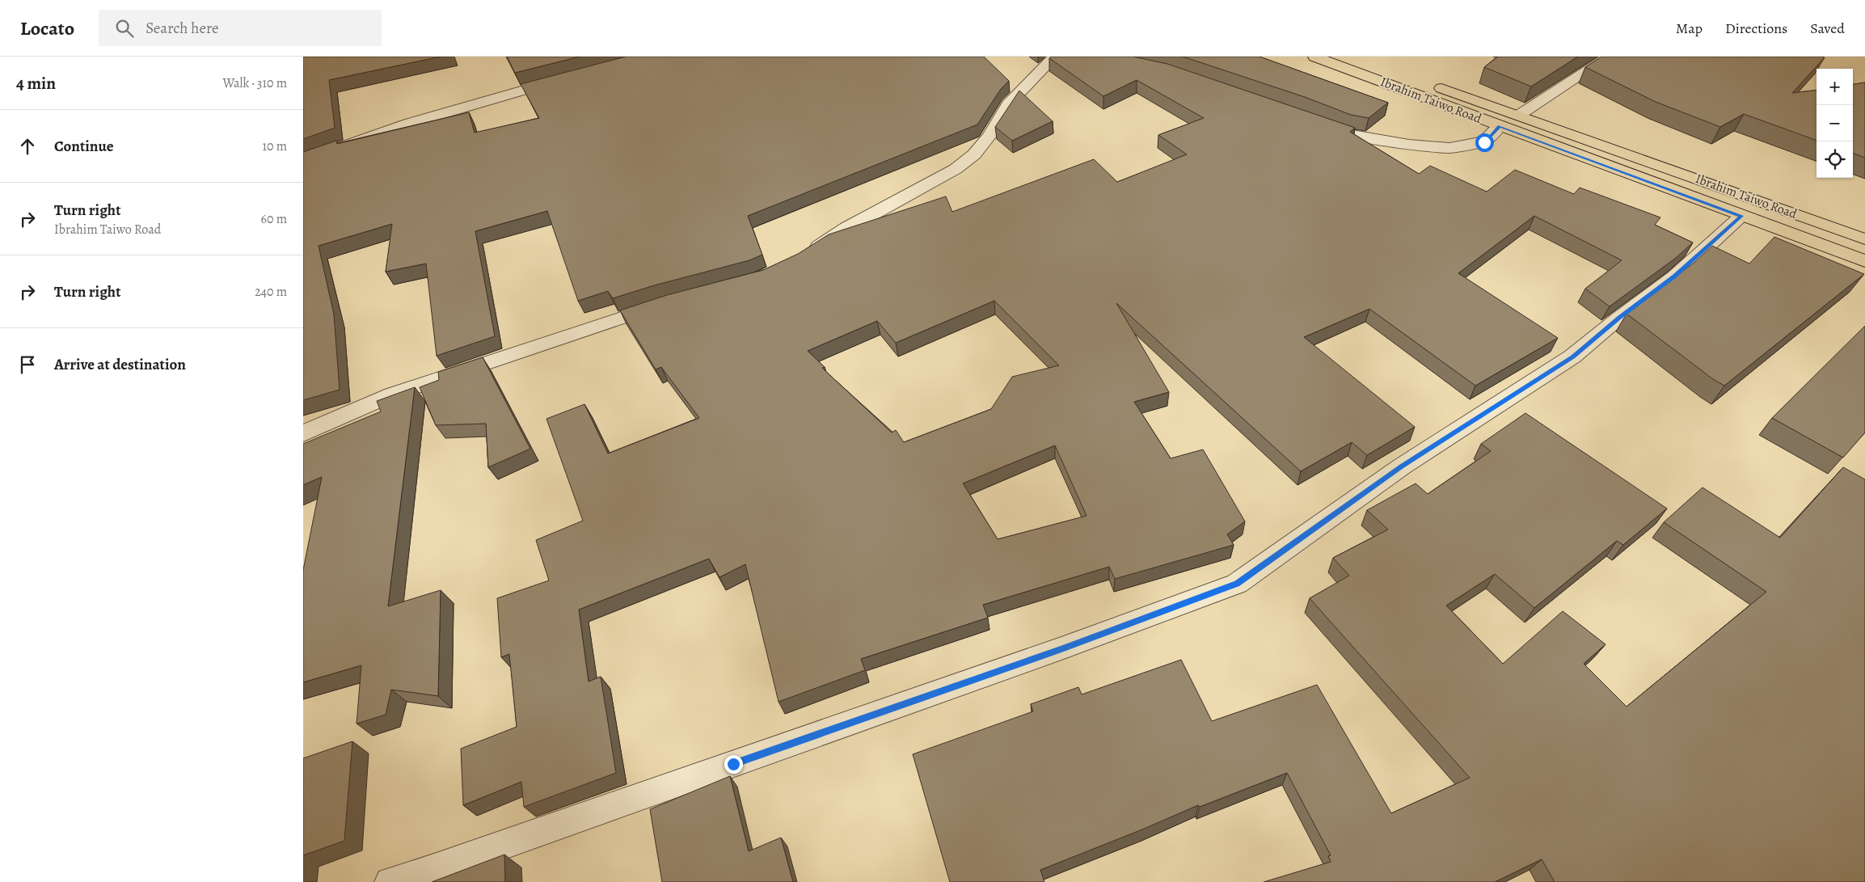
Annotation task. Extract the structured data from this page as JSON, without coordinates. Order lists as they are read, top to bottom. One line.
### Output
{"streets":{"main road":["Ibrahim Taiwo Road"]},"page":{"header":"Locato","search":"Search here","nav":["Map","Directions","Saved"],"heading":["4 min","Walk · 310 m"],"map_buttons":["+","−"],"list":[["Continue","10 m"],["Turn right","Ibrahim Taiwo Road","60 m"],["Turn right","240 m"],"Arrive at destination"]}}
